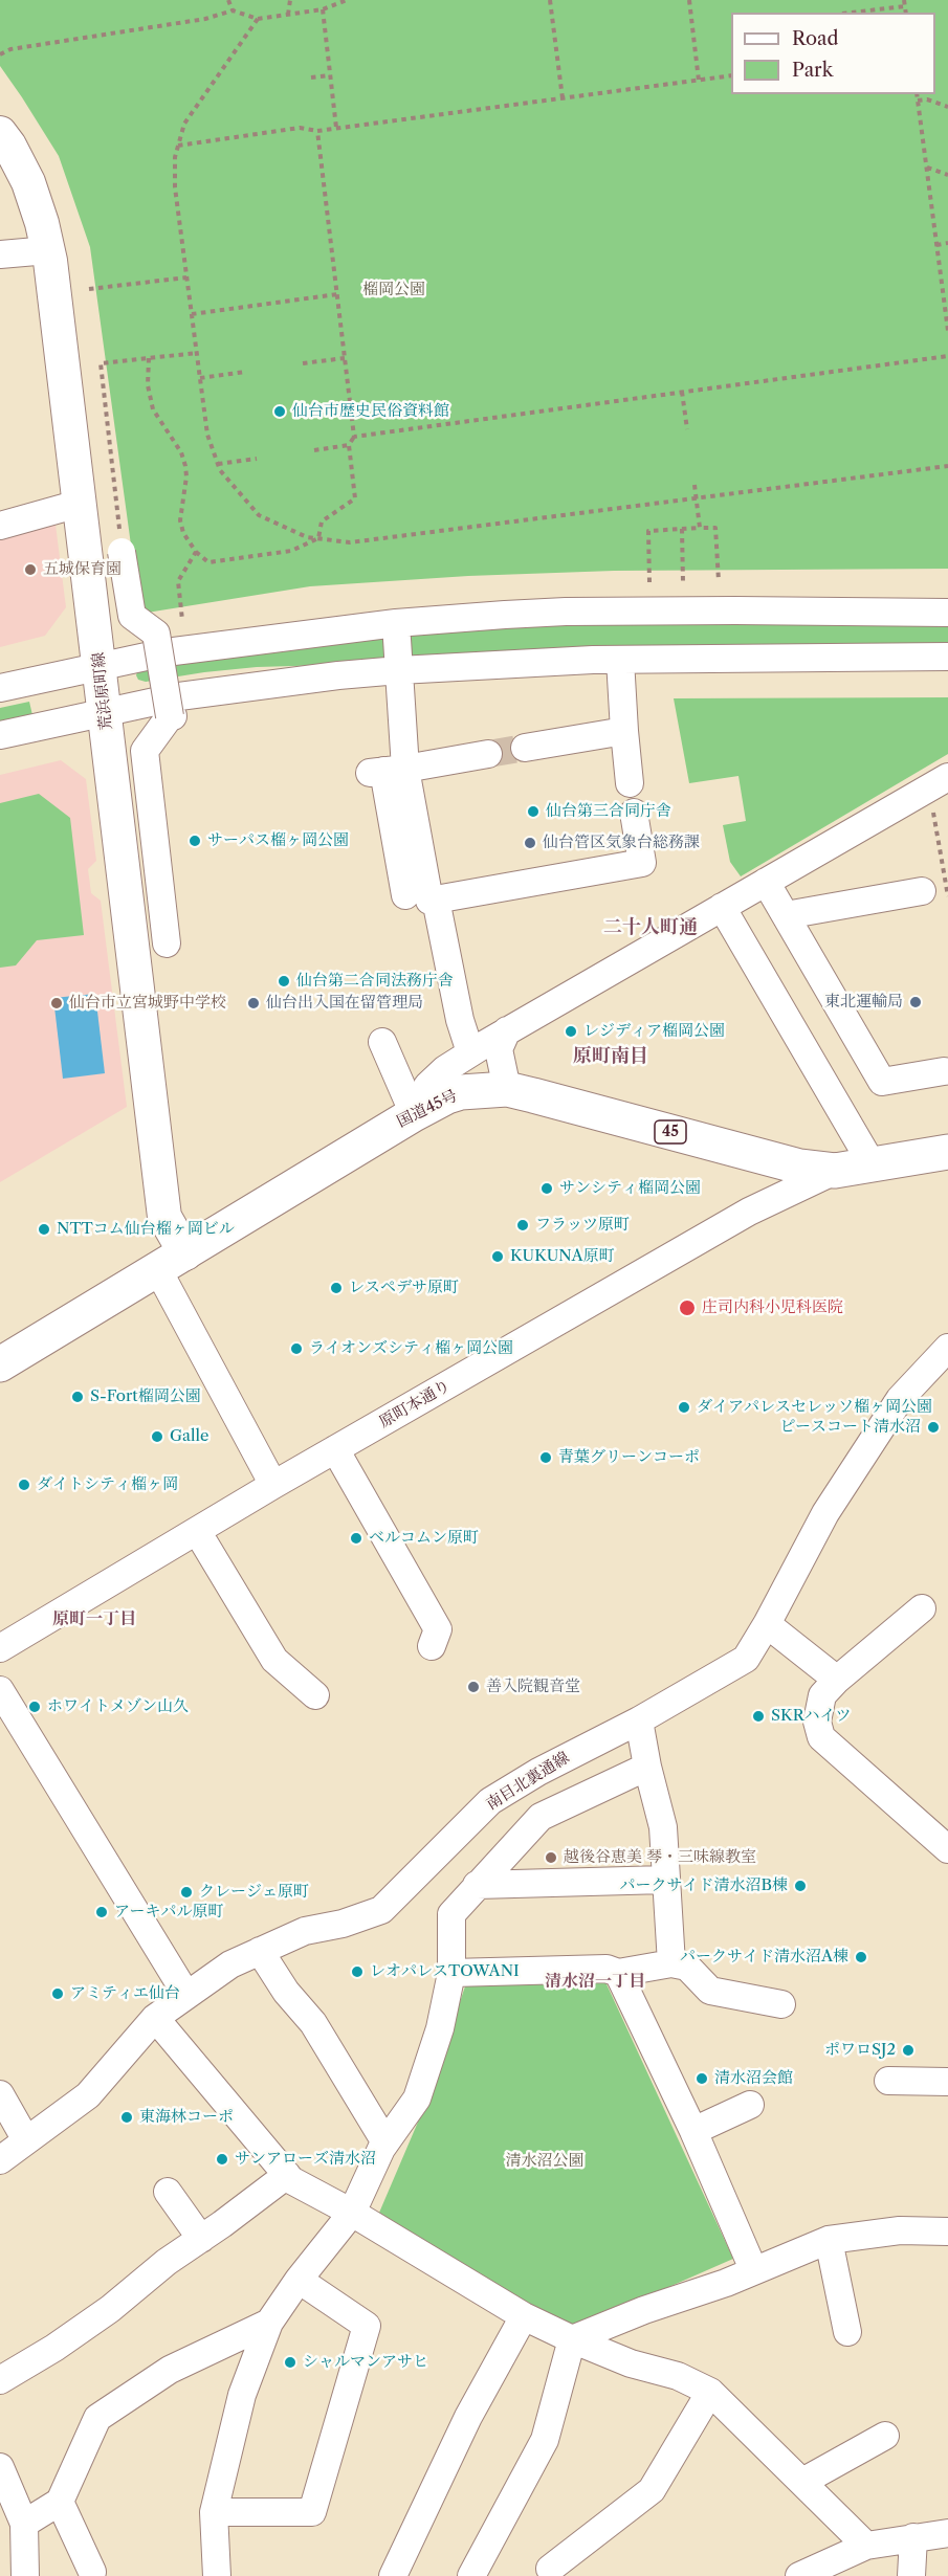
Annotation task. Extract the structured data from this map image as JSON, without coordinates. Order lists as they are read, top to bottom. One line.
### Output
{"streets":{"highway":["国道45号","45"],"main road":["荒浜原町線"],"street":["原町本通り","南目北裏通線"]},"crossings":[["荒浜原町線","国道45号"],["国道45号","原町本通り"]],"districts":["二十人町通","原町南目","原町一丁目","清水沼一丁目"],"parks":["榴岡公園","清水沼公園"],"places":["仙台市歴史民俗資料館","五城保育園","仙台第三合同庁舎","サーパス榴ヶ岡公園","仙台管区気象台総務課","仙台第二合同法務庁舎","東北運輸局","仙台市立宮城野中学校","仙台出入国在留管理局","レジディア榴岡公園","サンシティ榴岡公園","フラッツ原町","NTTコム仙台榴ヶ岡ビル","KUKUNA原町","レスペデサ原町","庄司内科小児科医院","ライオンズシティ榴ヶ岡公園","S-Fort榴岡公園","ダイアパレスセレッソ榴ヶ岡公園","ピースコート清水沼","Galle","青葉グリーンコーポ","ダイトシティ榴ヶ岡","ベルコムン原町","善入院観音堂","ホワイトメゾン山久","SKRハイツ","越後谷恵美 琴・三味線教室","パークサイド清水沼B棟","クレージェ原町","アーキパル原町","パークサイド清水沼A棟","レオパレスTOWANI","アミティエ仙台","ポワロSJ2","清水沼会館","東海林コーポ","サンアローズ清水沼","シャルマンアサヒ"],"legend":["Road","Park"]}
